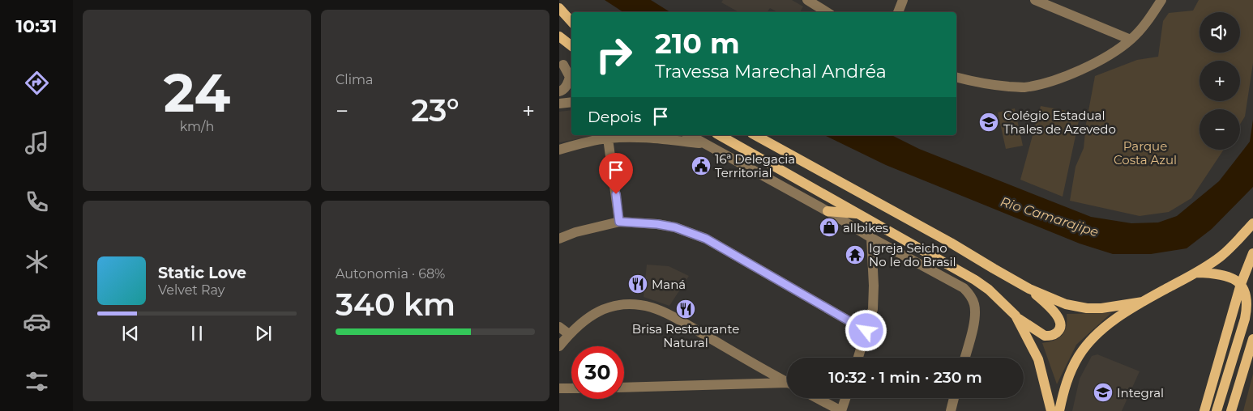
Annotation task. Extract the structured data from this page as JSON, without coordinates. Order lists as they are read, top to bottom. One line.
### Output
{"water":["Rio Camarajipe"],"parks":["Parque Costa Azul"],"places":{"school or university":["Colégio Estadual Thales de Azevedo","Integral"],"public building":["16ª Delegacia Territorial"],"shop":["allbikes"],"temple":["Igreja Seicho No Ie do Brasil"],"restaurant":["Maná","Brisa Restaurante Natural"]},"page":{"tabs":"10:31","tile":[["24","km/h"],"Clima",["Autonomia · 68%","340 km"]],"map_buttons":["+","−"],"turn":["210 m","Travessa Marechal Andréa"],"heat":["−","23°","+"],"then":"Depois","song":["Static Love","Velvet Ray"],"limit":"30","trip":"10:32 · 1 min · 230 m"}}
